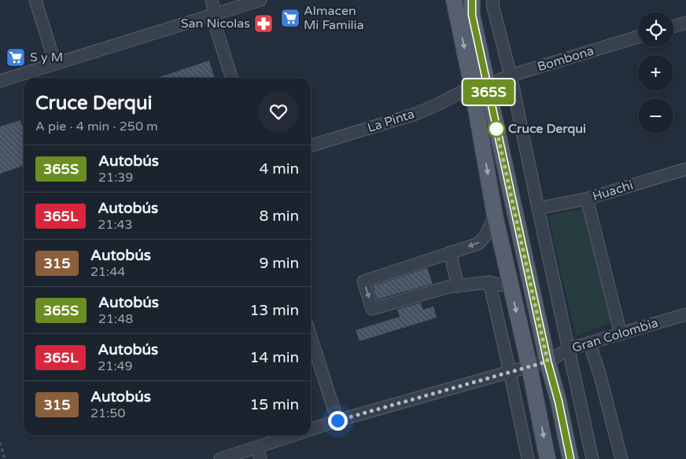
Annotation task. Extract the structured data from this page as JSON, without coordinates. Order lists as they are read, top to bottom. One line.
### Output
{"streets":{"street":["Bombona","La Pinta","Huachi","Gran Colombia"]},"crossings":[["Bombona","La Pinta"]],"places":{"supermarket":["Almacen Mi Familia","S y M"],"pharmacy":["San Nicolas"],"other":["Cruce Derqui"]},"lines":["bus line 365S"],"page":{"on_map":"365S","map_buttons":["+","−"],"heading":["Cruce Derqui","A pie · 4 min · 250 m"],"list":[{"mark":"365S","name":"Autobús","note":"21:39","value":"4 min"},{"mark":"365L","name":"Autobús","note":"21:43","value":"8 min"},{"mark":"315","name":"Autobús","note":"21:44","value":"9 min"},{"mark":"365S","name":"Autobús","note":"21:48","value":"13 min"},{"mark":"365L","name":"Autobús","note":"21:49","value":"14 min"},{"mark":"315","name":"Autobús","note":"21:50","value":"15 min"}]}}
